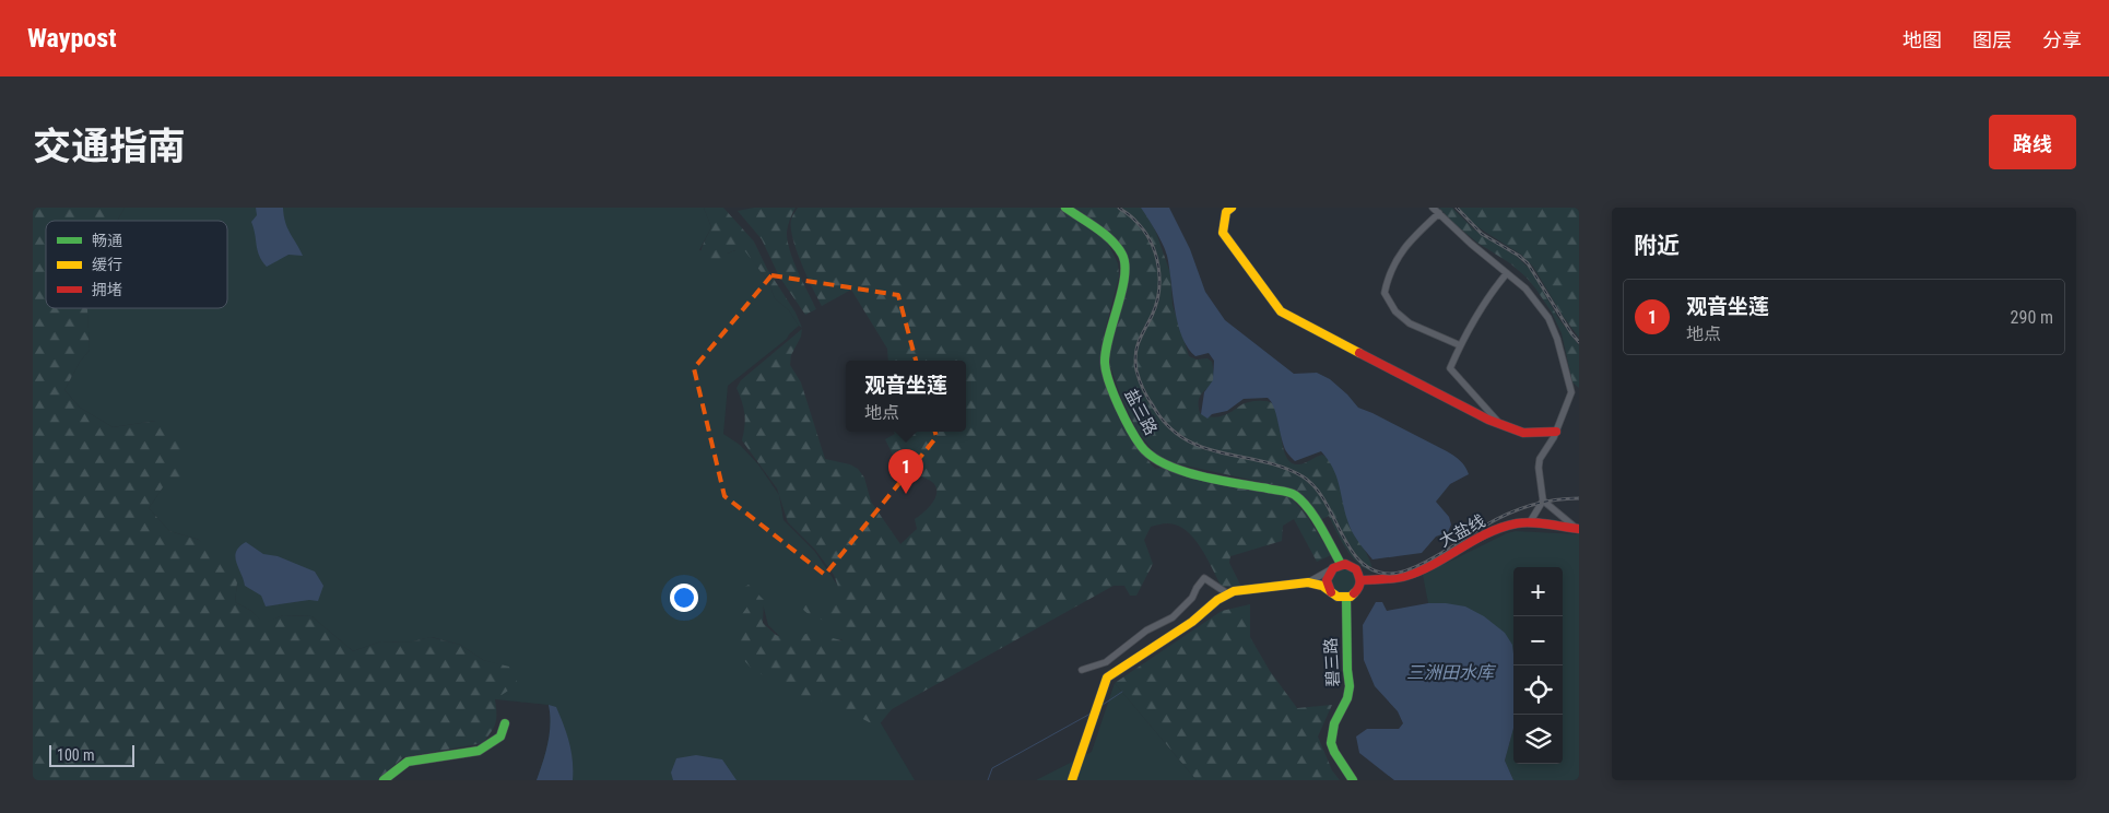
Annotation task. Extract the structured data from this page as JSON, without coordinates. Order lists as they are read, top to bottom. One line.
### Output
{"streets":{"main road":["盐三路","大盐线","碧三路"]},"crossings":[["盐三路","大盐线"],["盐三路","碧三路"],["大盐线","碧三路"]],"water":["三洲田水库"],"legend":["畅通","缓行","拥堵"],"scale_bar":"100 m","page":{"header":"Waypost","nav":["地图","图层","分享"],"title":"交通指南","buttons":"路线","heading":"附近","list":[{"mark":"1","name":"观音坐莲","note":"地点","value":"290 m"}],"popup":["观音坐莲","地点"],"pins":"1","map_buttons":["+","−"],"scale":"100 m"}}
